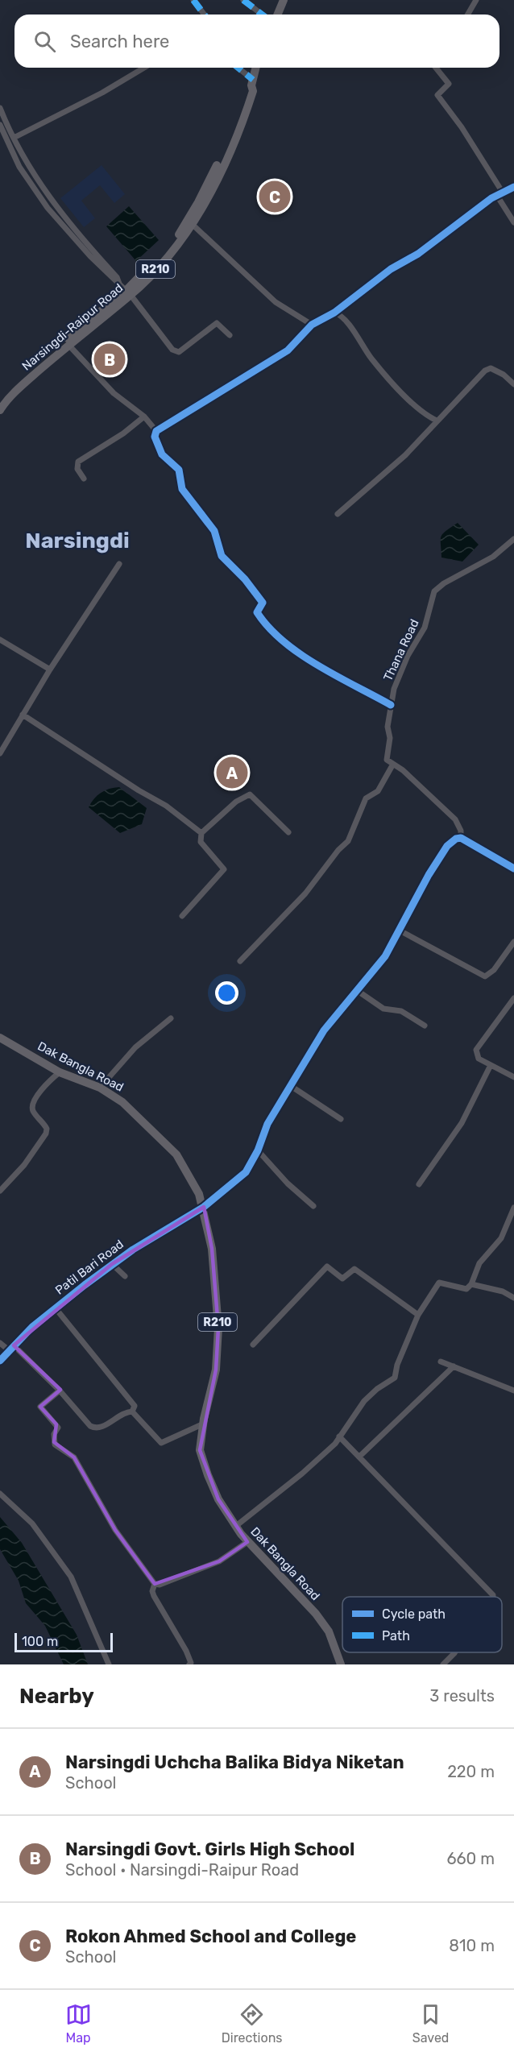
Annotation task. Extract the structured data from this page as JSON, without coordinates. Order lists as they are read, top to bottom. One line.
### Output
{"streets":{"main road":["R210","Narsingdi-Raipur Road","Dak Bangla Road"],"street":["Thana Road","Patil Bari Road"]},"crossings":[["Dak Bangla Road","Patil Bari Road"]],"districts":["Narsingdi"],"legend":["Cycle path","Path"],"scale_bar":"100 m","page":{"search":"Search here","pins":["C","B","A"],"scale":"100 m","heading":["Nearby","3 results"],"list":[{"mark":"A","name":"Narsingdi Uchcha Balika Bidya Niketan","note":"School","value":"220 m"},{"mark":"B","name":"Narsingdi Govt. Girls High School","note":"School · Narsingdi-Raipur Road","value":"660 m"},{"mark":"C","name":"Rokon Ahmed School and College","note":"School","value":"810 m"}],"nav":["Map","Directions","Saved"]}}
